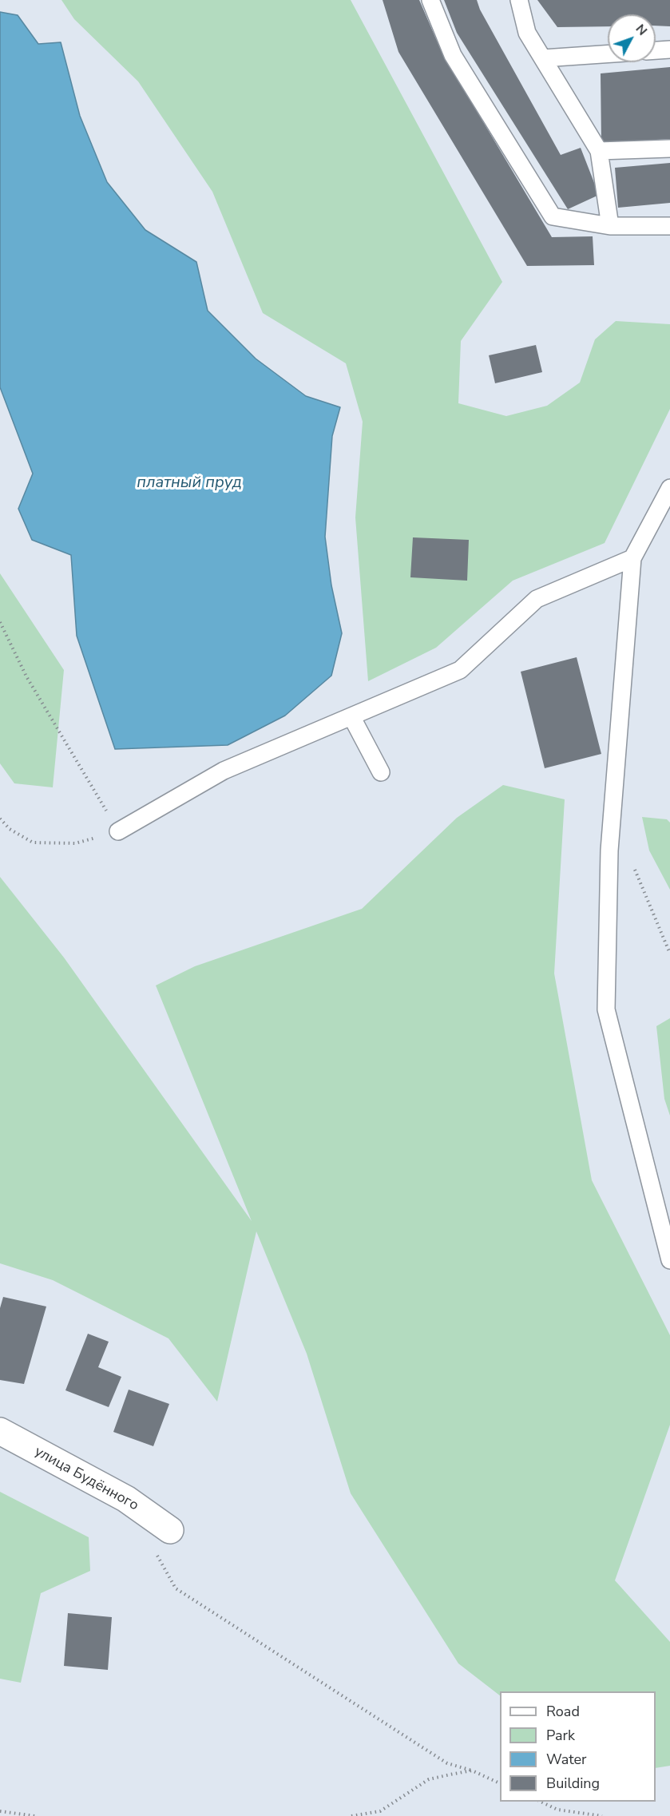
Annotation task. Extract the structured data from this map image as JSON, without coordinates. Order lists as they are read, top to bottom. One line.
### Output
{"streets":{"street":["улица Будённого"]},"water":["платный пруд"],"legend":["Road","Park","Water","Building"],"north":"top right"}
